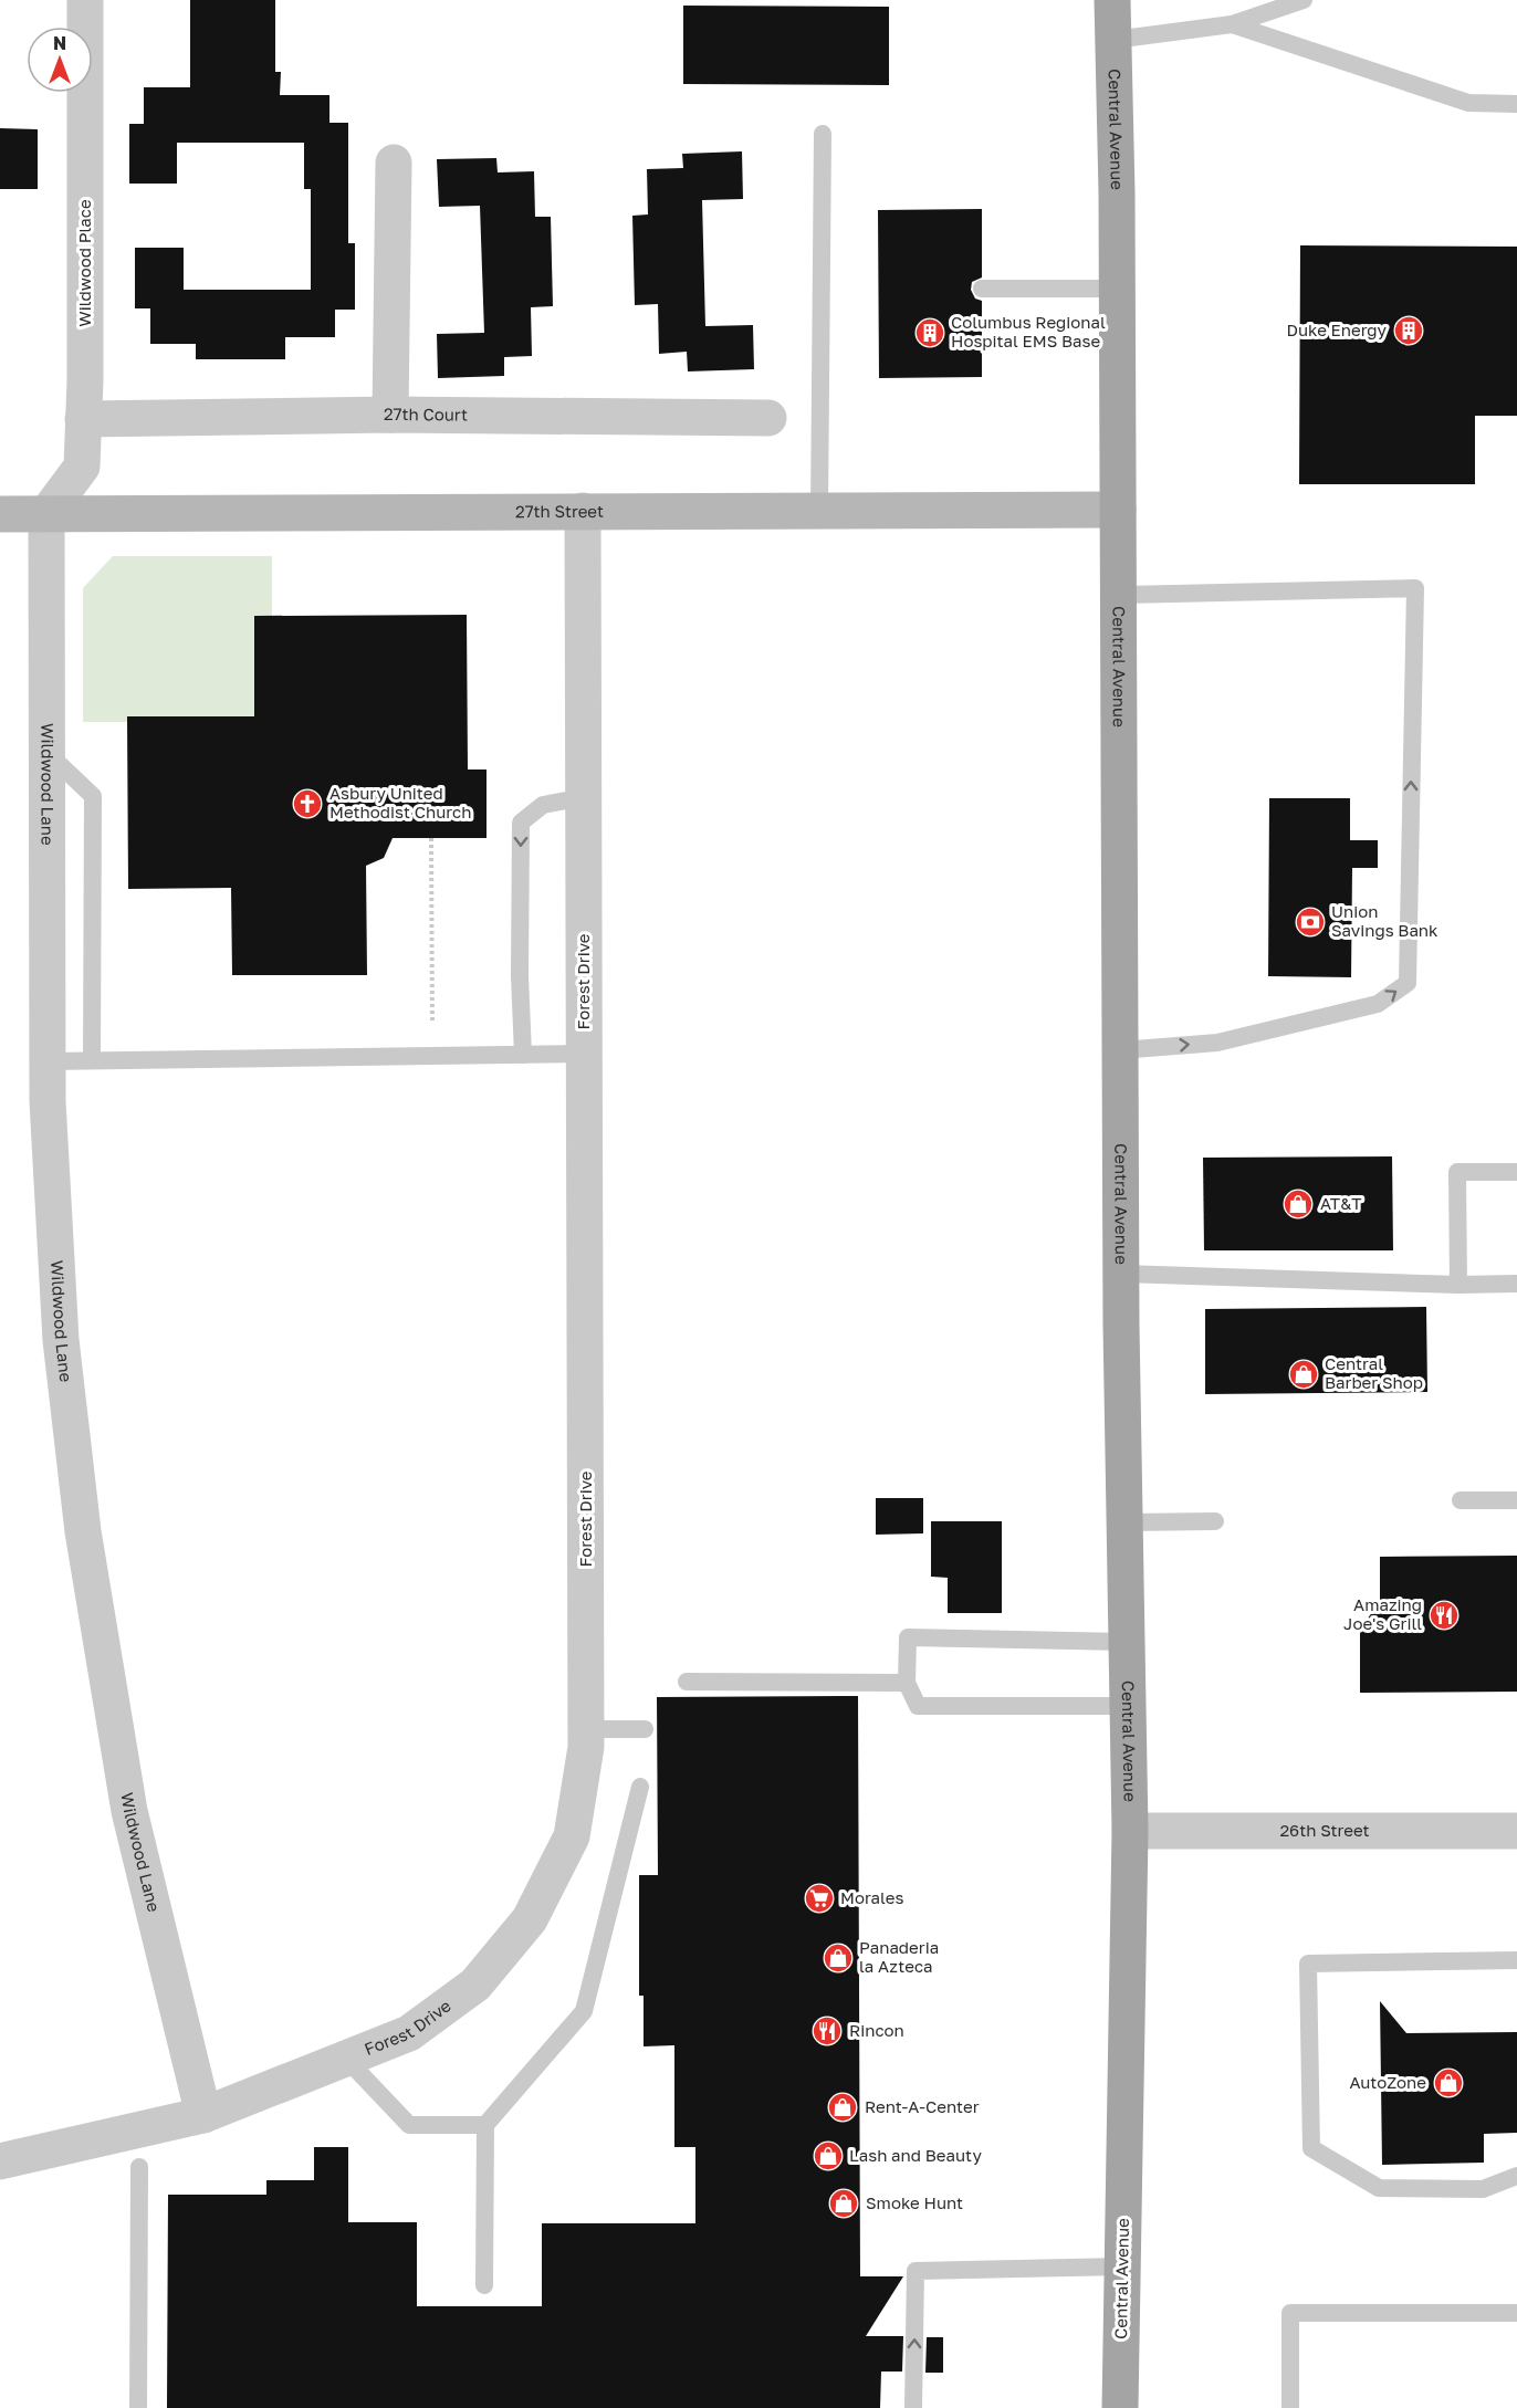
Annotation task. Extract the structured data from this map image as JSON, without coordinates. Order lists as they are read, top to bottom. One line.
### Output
{"streets":{"main road":["Central Avenue"],"street":["Wildwood Place","27th Court","27th Street","Wildwood Lane","Forest Drive","26th Street"]},"crossings":[["Central Avenue","27th Street"],["Central Avenue","26th Street"],["Wildwood Place","27th Court"],["Wildwood Place","27th Street"],["Wildwood Place","Wildwood Lane"],["27th Street","Wildwood Lane"],["27th Street","Forest Drive"],["Wildwood Lane","Forest Drive"]],"places":{"building":["Duke Energy","Columbus Regional Hospital EMS Base"],"church":["Asbury United Methodist Church"],"bank":["Union Savings Bank"],"shop":["AT&T","Central Barber Shop","Panaderia la Azteca","AutoZone","Rent-A-Center","Lash and Beauty","Smoke Hunt"],"restaurant":["Amazing Joe's Grill","Rincon"],"supermarket":["Morales"]},"north":"top"}
